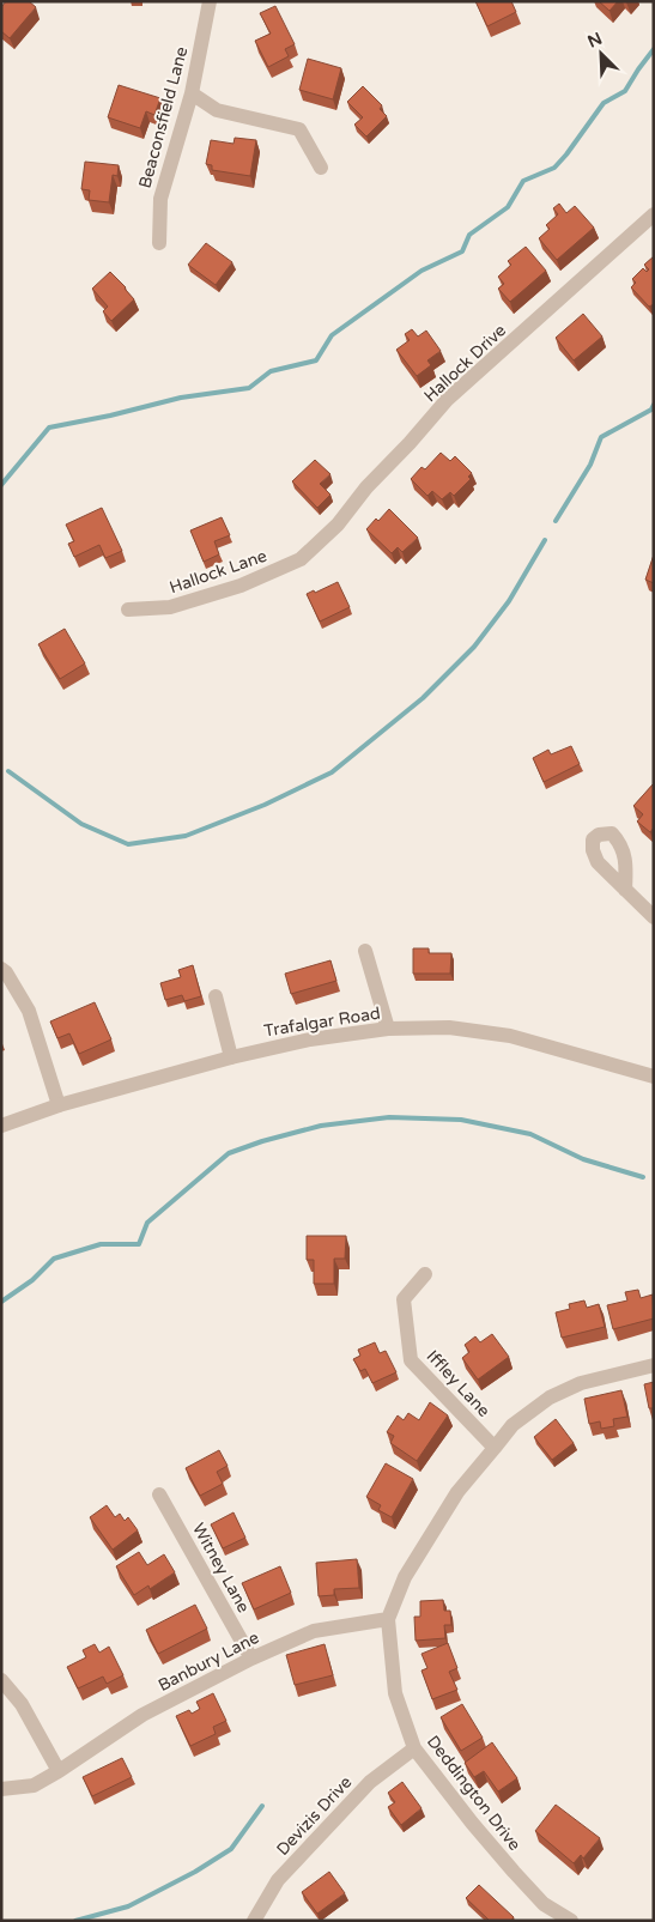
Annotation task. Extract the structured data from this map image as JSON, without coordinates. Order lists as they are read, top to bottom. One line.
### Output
{"streets":{"street":["Beaconsfield Lane","Hallock Drive","Hallock Lane","Trafalgar Road","Iffley Lane","Witney Lane","Banbury Lane","Deddington Drive","Devizis Drive"]},"crossings":[["Hallock Drive","Hallock Lane"],["Iffley Lane","Deddington Drive"],["Witney Lane","Banbury Lane"],["Banbury Lane","Deddington Drive"],["Deddington Drive","Devizis Drive"]],"north":"top left"}
